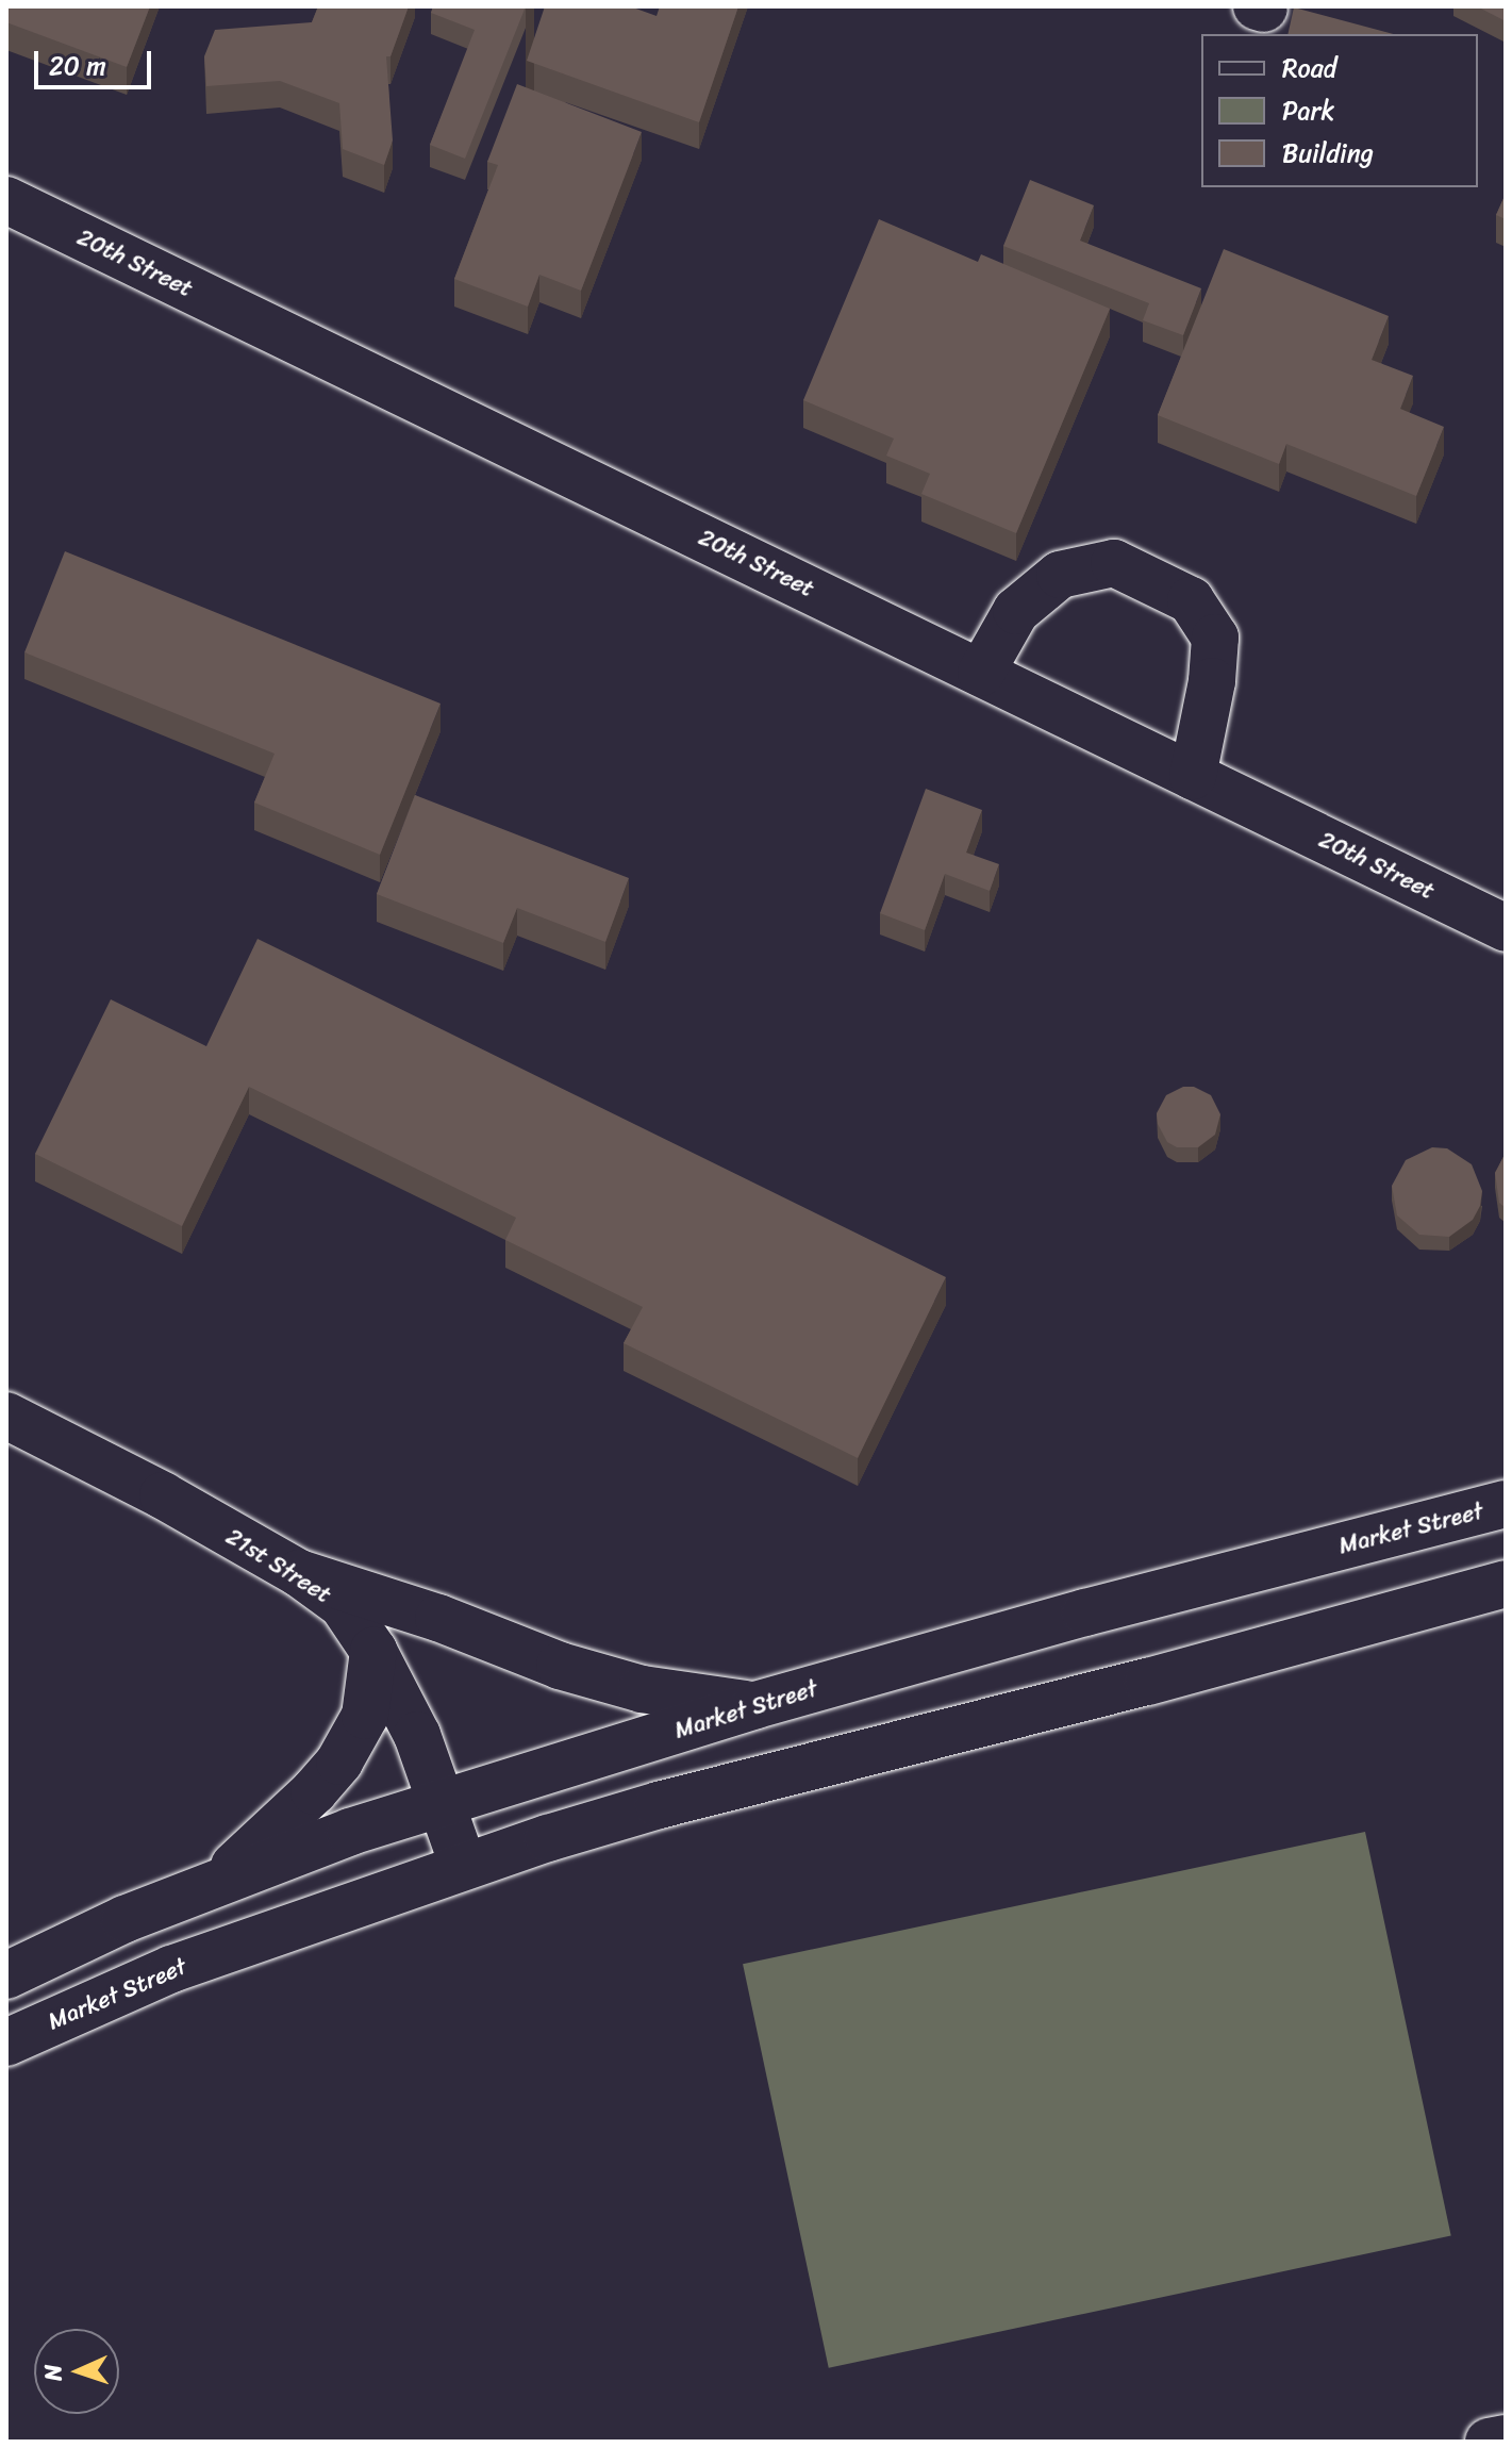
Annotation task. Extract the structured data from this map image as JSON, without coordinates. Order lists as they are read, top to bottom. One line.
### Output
{"streets":{"main road":["20th Street","Market Street","21st Street"]},"crossings":[["Market Street","21st Street"]],"legend":["Road","Park","Building"],"scale_bar":"20 m","north":"left"}
